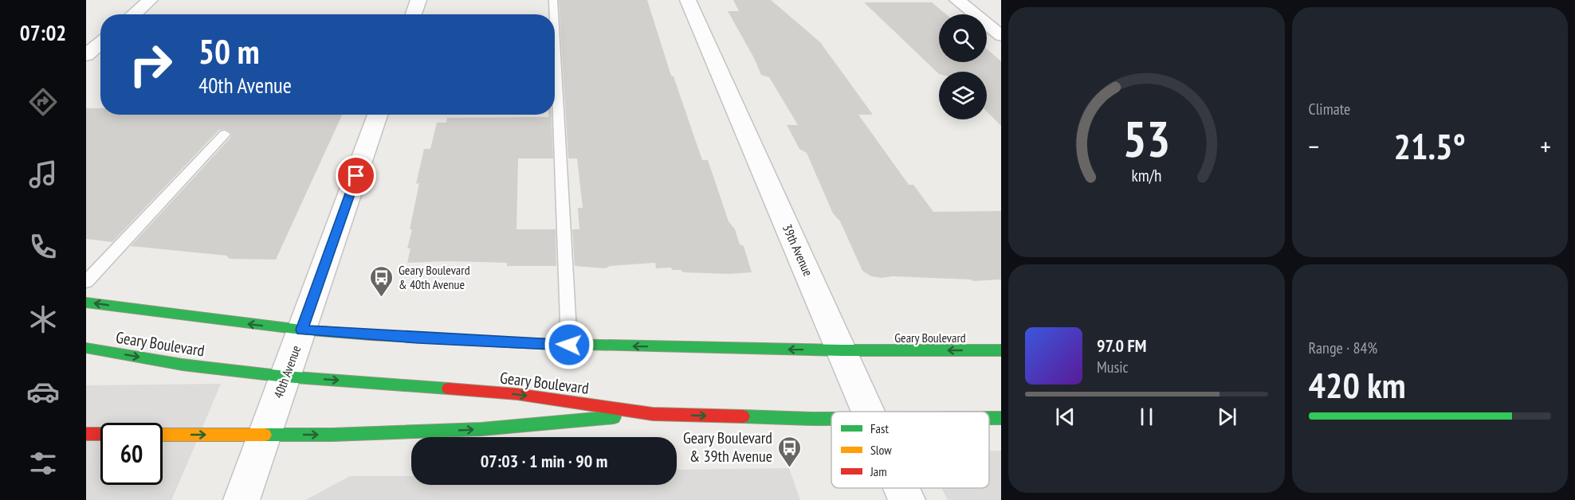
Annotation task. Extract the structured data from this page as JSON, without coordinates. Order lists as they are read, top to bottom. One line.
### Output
{"streets":{"main road":["Geary Boulevard"],"street":["39th Avenue","40th Avenue"]},"crossings":[["39th Avenue","Geary Boulevard"],["Geary Boulevard","40th Avenue"]],"places":{"bus stop":["Geary Boulevard & 40th Avenue","Geary Boulevard & 39th Avenue"]},"legend":["Fast","Slow","Jam"],"page":{"tabs":"07:02","tile":["Climate",["Range · 84%","420 km"]],"turn":["50 m","40th Avenue"],"heat":["−","21.5°","+"],"song":["97.0 FM","Music"],"limit":"60","trip":"07:03 · 1 min · 90 m","gauge":["53","km/h"]}}
